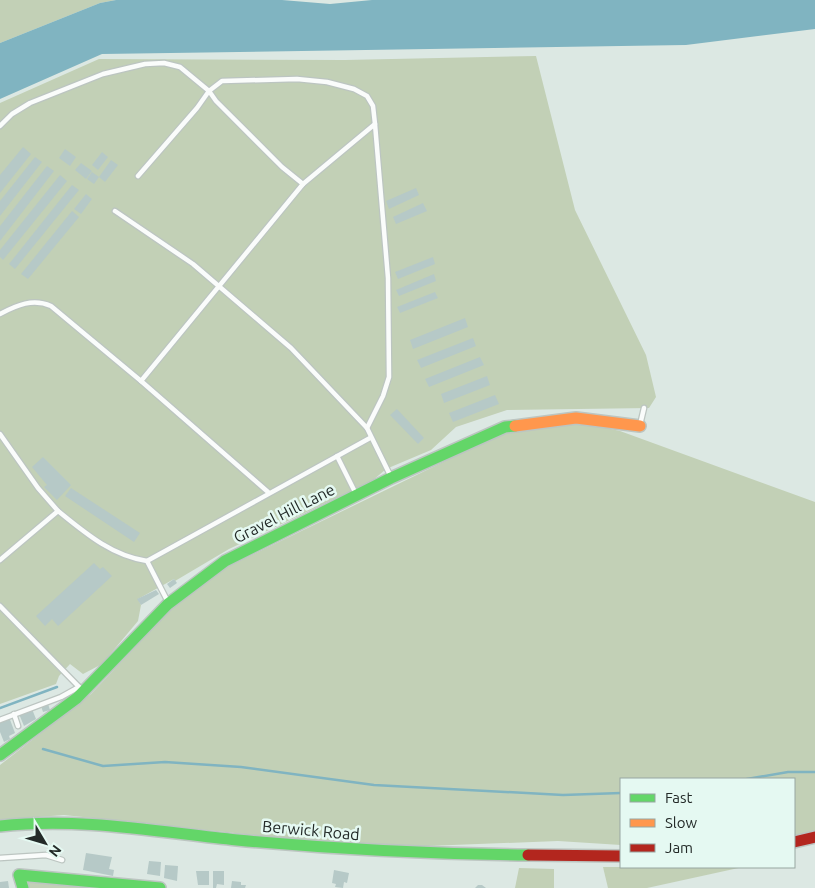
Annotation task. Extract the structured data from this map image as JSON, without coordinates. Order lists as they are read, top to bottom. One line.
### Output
{"streets":{"street":["Gravel Hill Lane","Berwick Road"]},"legend":["Fast","Slow","Jam"],"north":"bottom right"}
